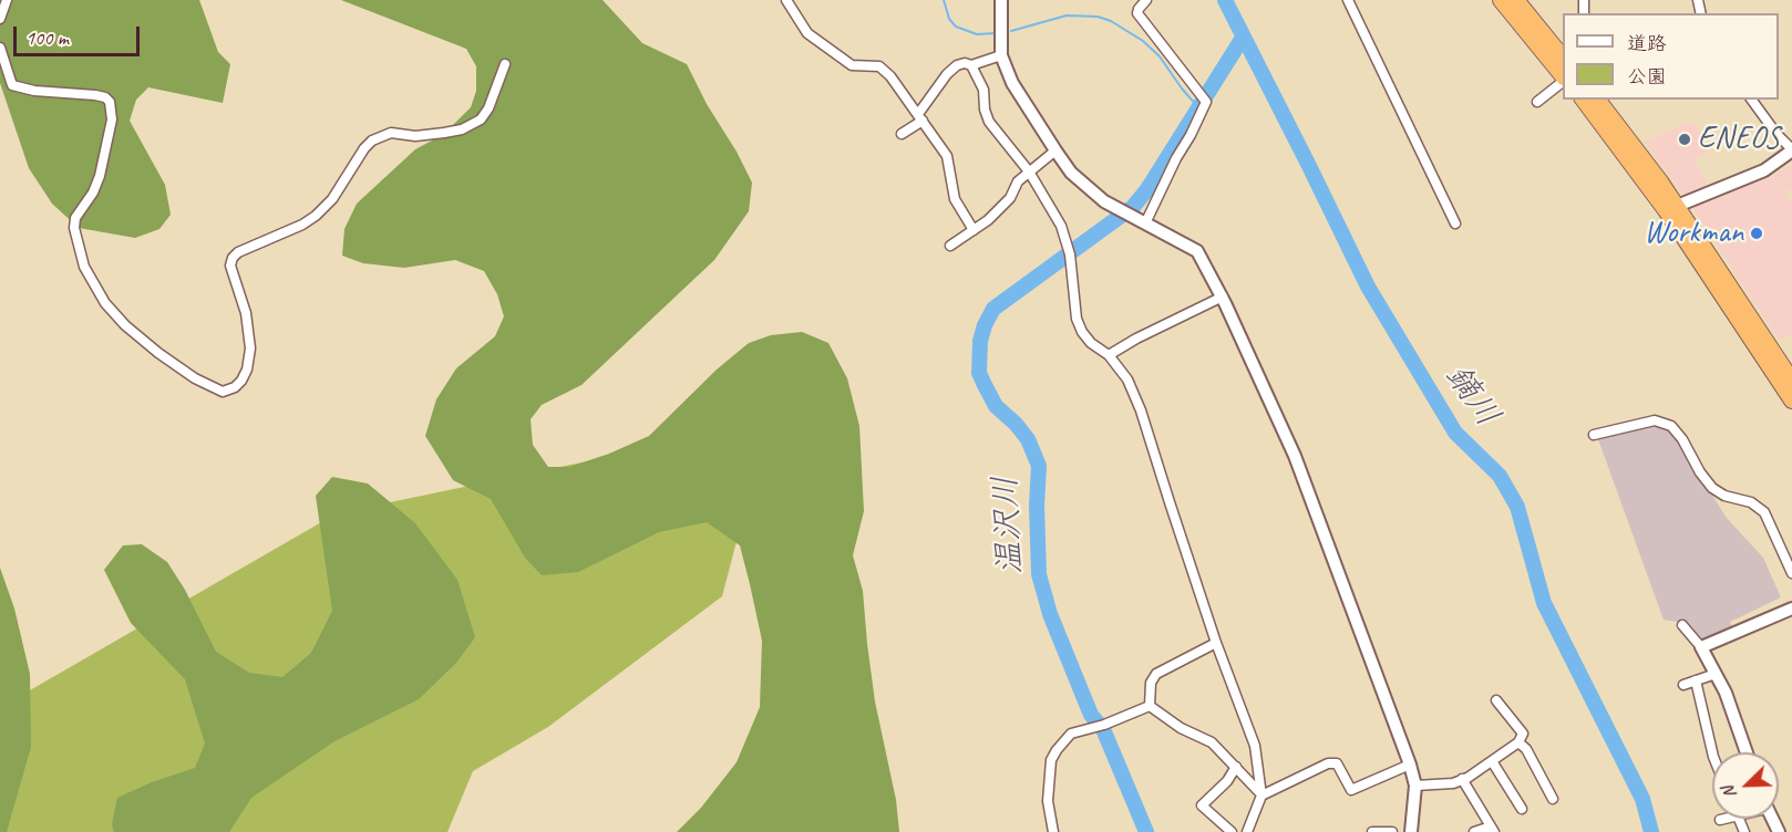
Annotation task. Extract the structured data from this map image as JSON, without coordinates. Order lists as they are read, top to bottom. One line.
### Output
{"water":["鏑川","温沢川"],"places":["ENEOS","Workman"],"legend":["道路","公園"],"scale_bar":"100 m","north":"bottom left"}
